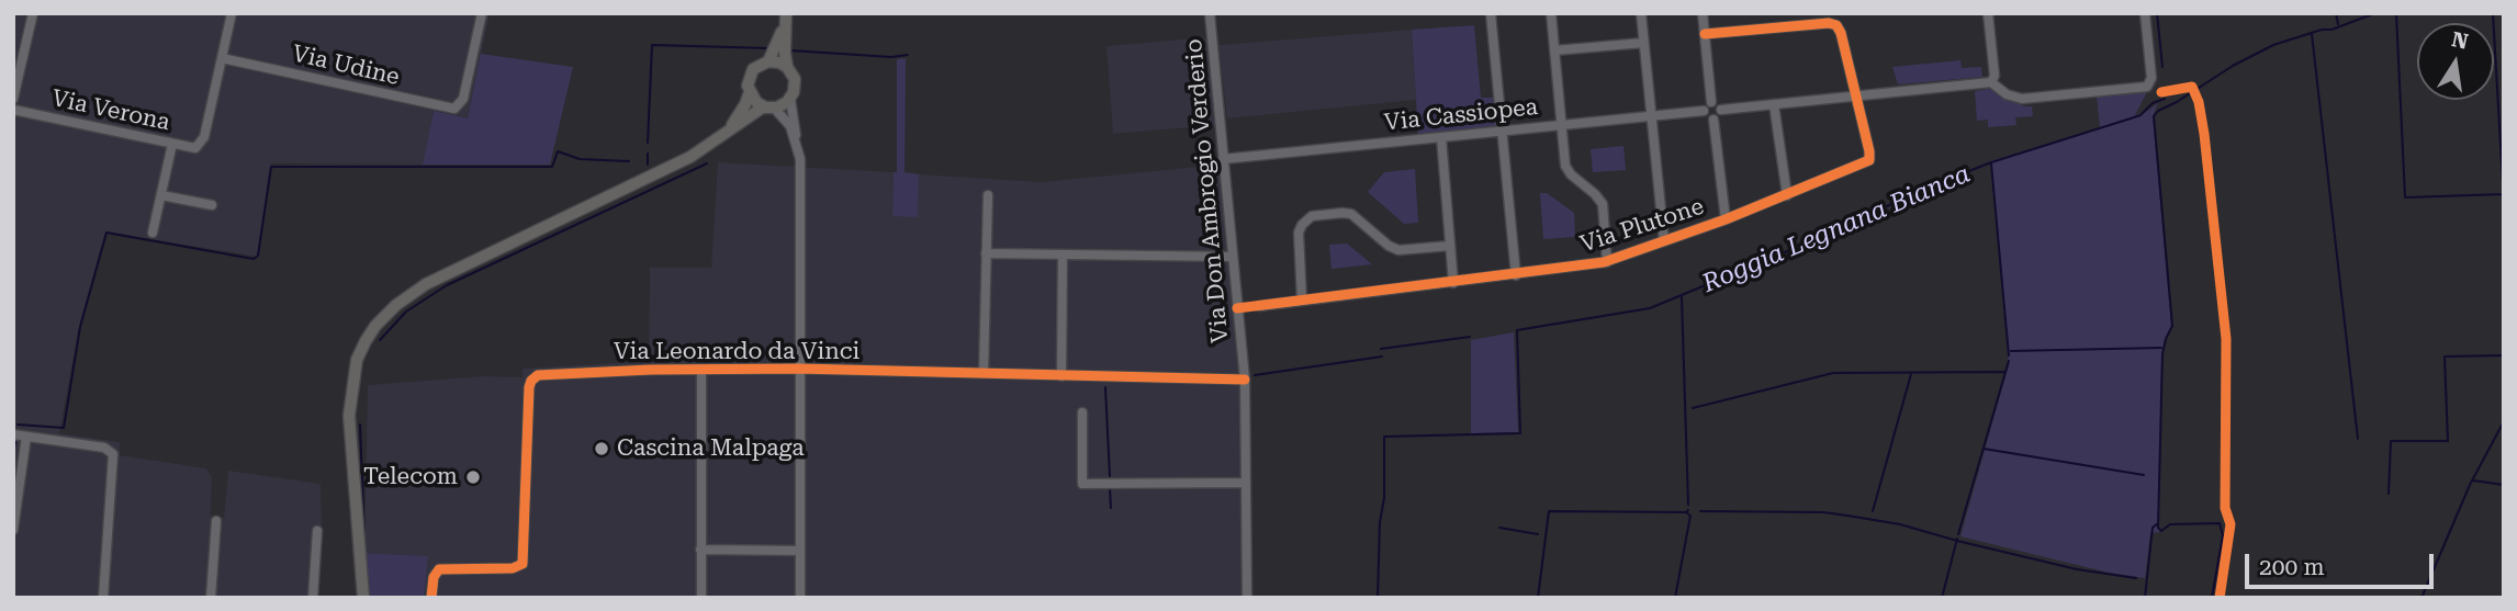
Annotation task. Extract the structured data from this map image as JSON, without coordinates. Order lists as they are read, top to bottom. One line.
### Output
{"streets":{"street":["Via Udine","Via Verona","Via Cassiopea","Via Don Ambrogio Verderio","Via Plutone","Via Leonardo da Vinci"]},"crossings":[["Via Udine","Via Verona"],["Via Cassiopea","Via Don Ambrogio Verderio"],["Via Don Ambrogio Verderio","Via Leonardo da Vinci"]],"water":["Roggia Legnana Bianca"],"places":["Cascina Malpaga","Telecom"],"scale_bar":"200 m","north":"top"}
